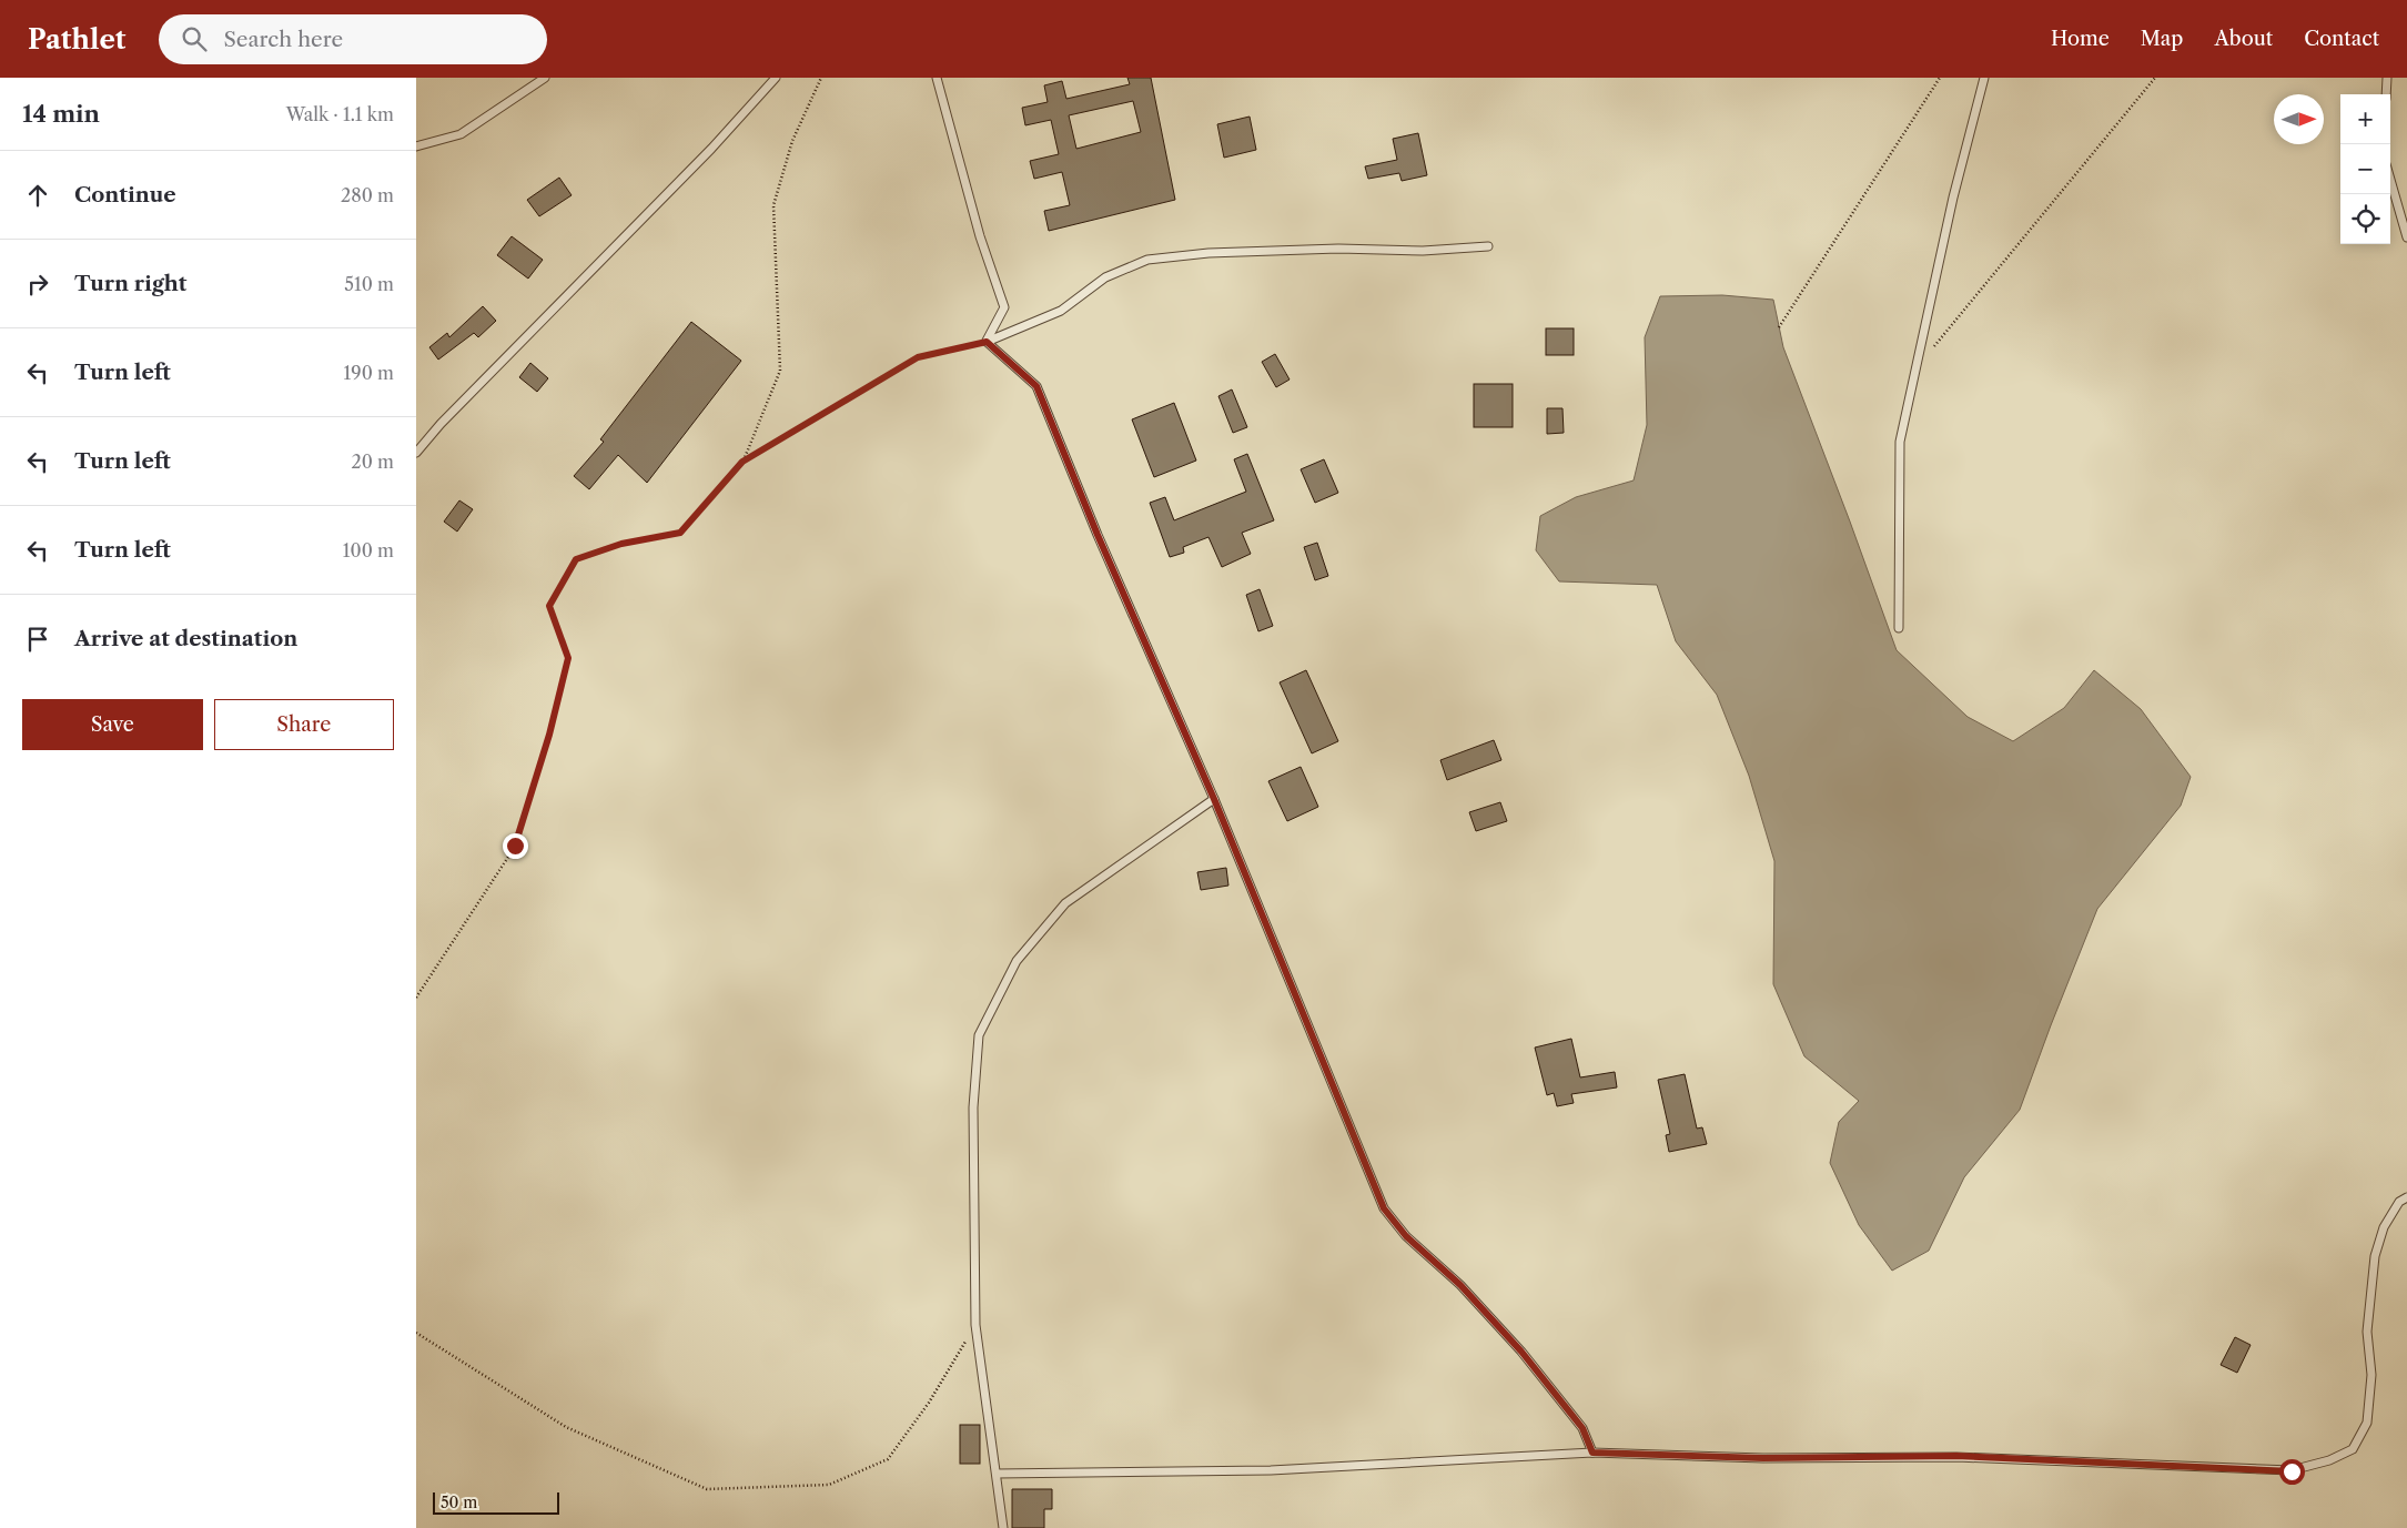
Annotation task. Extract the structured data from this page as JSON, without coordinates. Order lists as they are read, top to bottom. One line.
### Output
{"scale_bar":"50 m","north":"right","page":{"header":"Pathlet","search":"Search here","nav":["Home","Map","About","Contact"],"heading":["14 min","Walk · 1.1 km"],"map_buttons":["+","−"],"list":[["Continue","280 m"],["Turn right","510 m"],["Turn left","190 m"],["Turn left","20 m"],["Turn left","100 m"],"Arrive at destination"],"buttons":["Save","Share"],"scale":"50 m"}}
